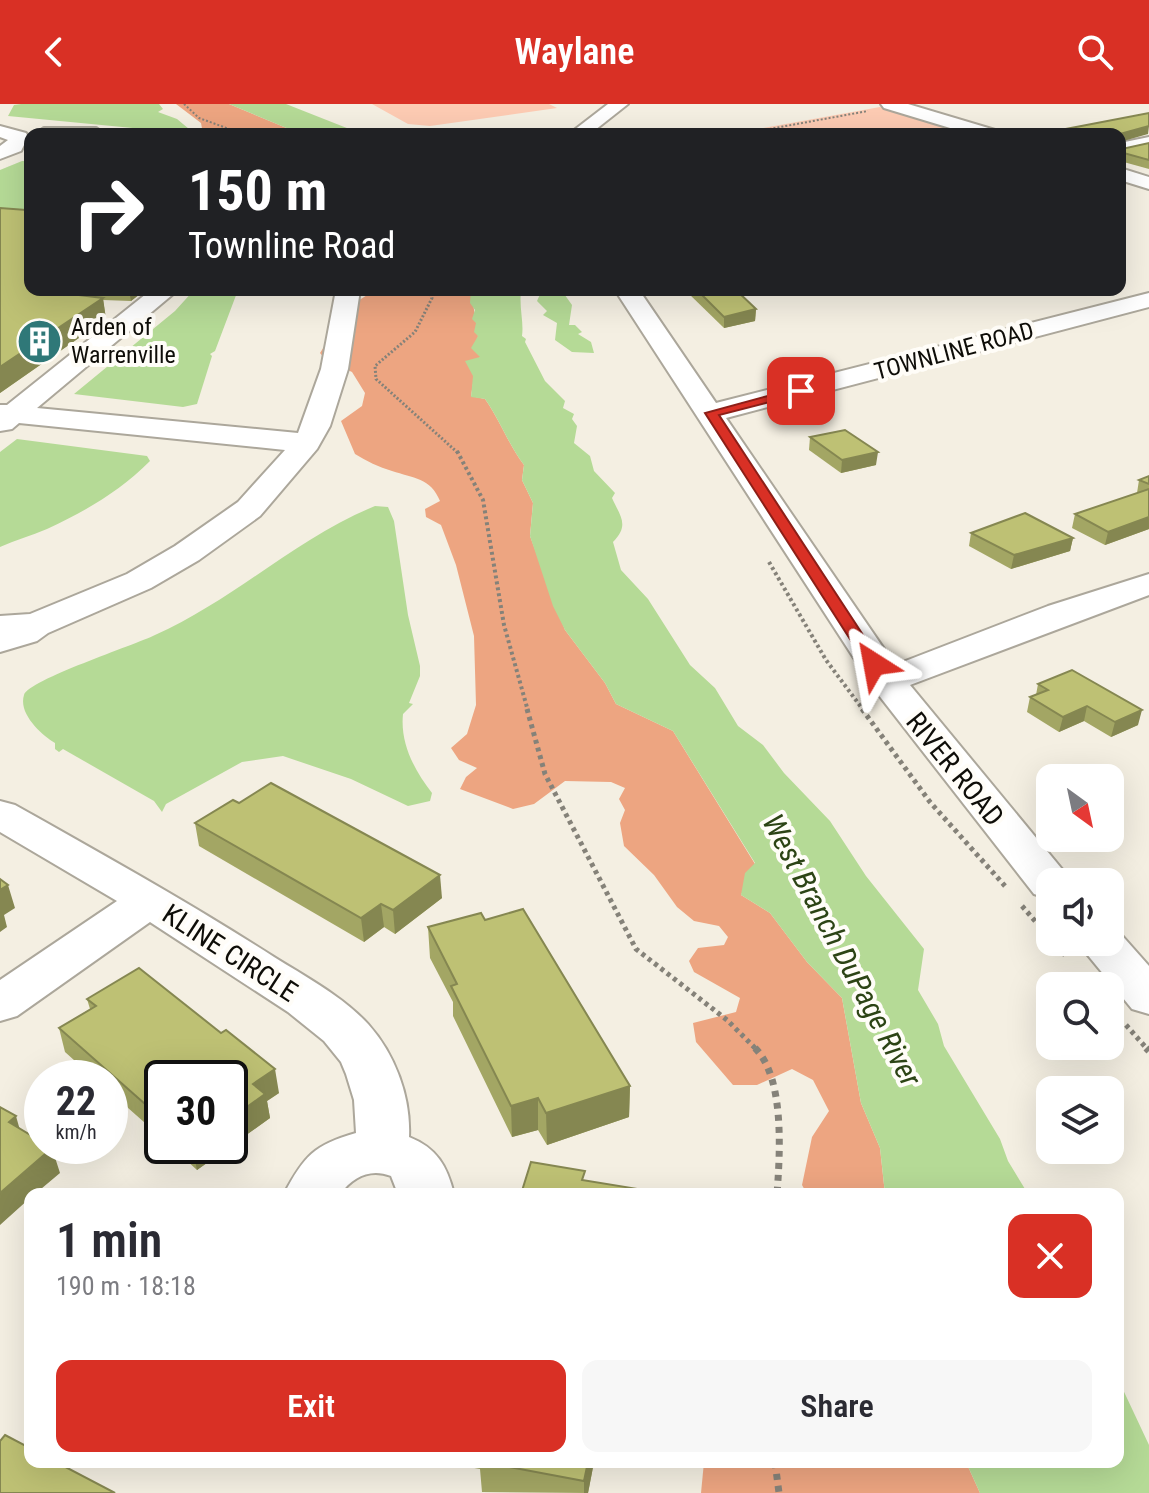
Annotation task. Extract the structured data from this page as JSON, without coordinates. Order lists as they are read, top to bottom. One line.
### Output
{"streets":{"street":["TOWNLINE ROAD","RIVER ROAD","KLINE CIRCLE"]},"crossings":[["TOWNLINE ROAD","RIVER ROAD"]],"water":["West Branch DuPage River"],"places":{"building":["Arden of Warrenville"]},"north":"bottom right","page":{"header":"Waylane","turn":["150 m","Townline Road"],"speed":"22 km/h","limit":"30","heading":["1 min","190 m · 18:18"],"buttons":["Exit","Share"]}}
